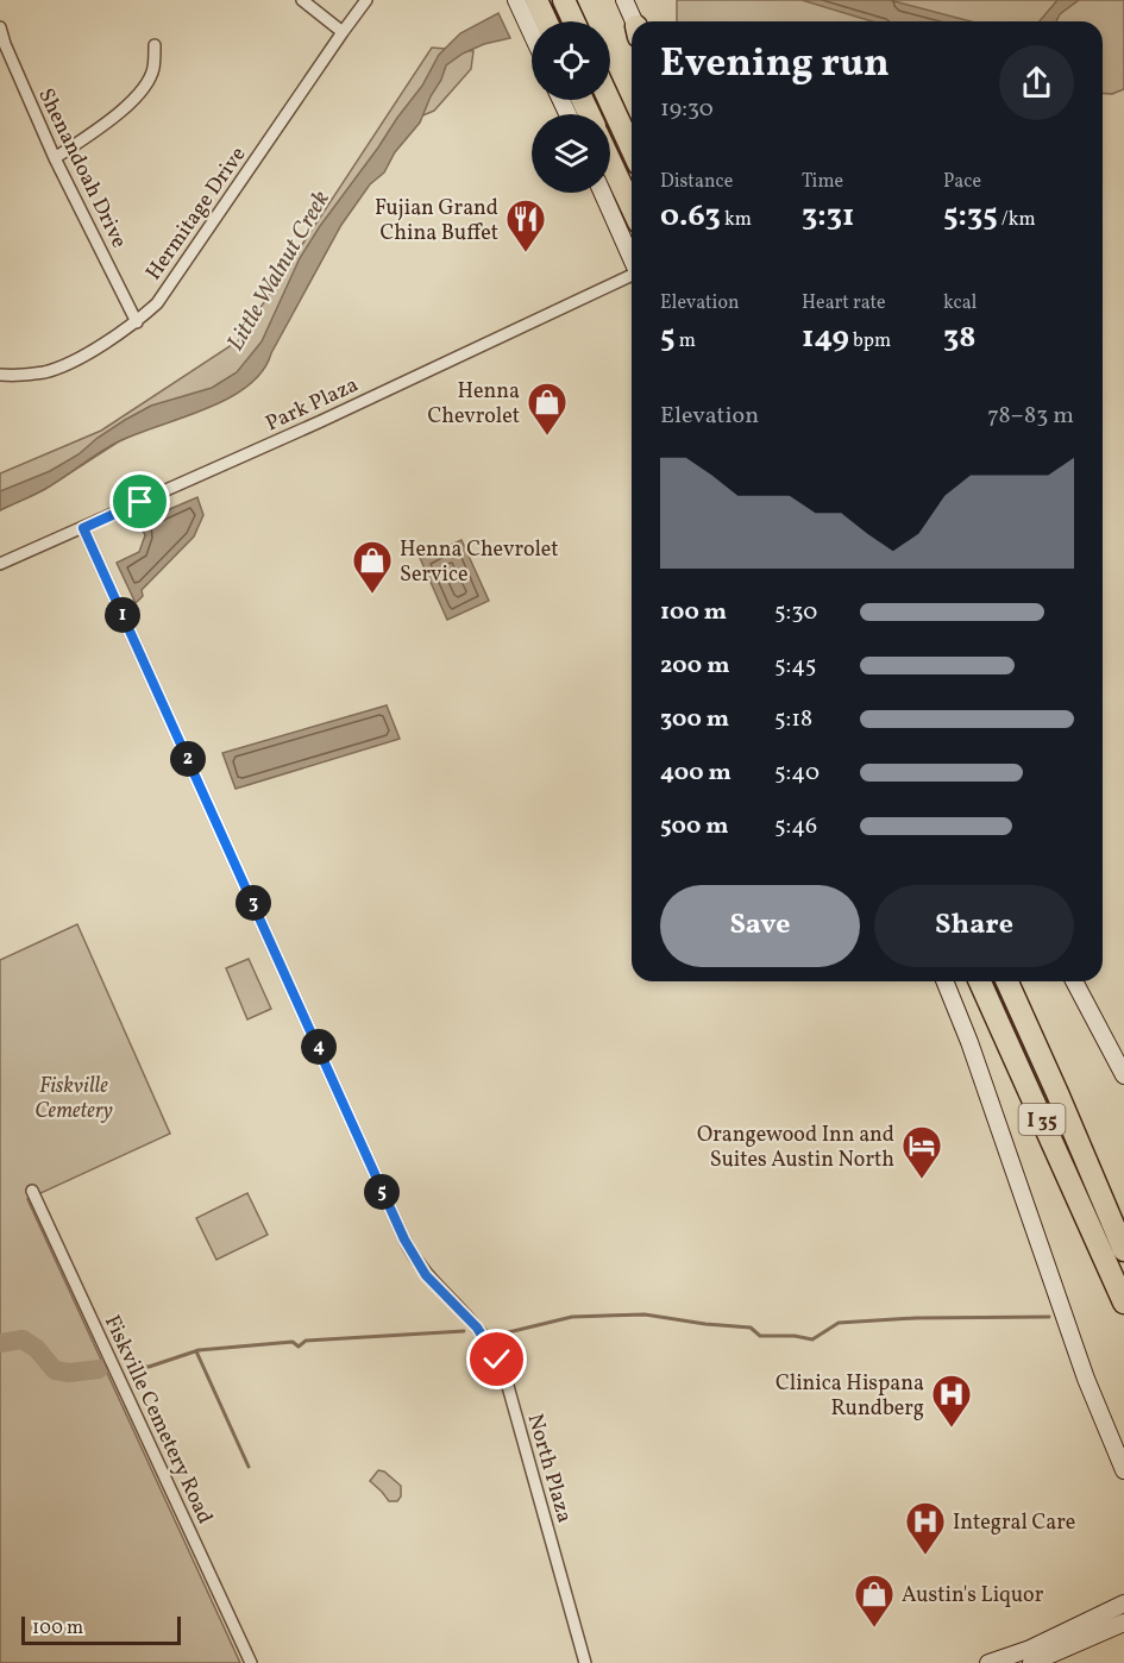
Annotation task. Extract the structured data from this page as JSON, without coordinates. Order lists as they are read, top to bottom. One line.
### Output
{"streets":{"highway":["I 35"],"street":["Shenandoah Drive","Hermitage Drive","Park Plaza","Fiskville Cemetery Road","North Plaza"]},"crossings":[["Shenandoah Drive","Hermitage Drive"],["Park Plaza","North Plaza"]],"water":["Little Walnut Creek"],"parks":["Fiskville Cemetery"],"places":{"restaurant":["Fujian Grand China Buffet"],"shop":["Henna Chevrolet","Henna Chevrolet Service","Austin's Liquor"],"hotel":["Orangewood Inn and Suites Austin North"],"hospital":["Clinica Hispana Rundberg","Integral Care"]},"scale_bar":"100 m","page":{"heading":["Evening run","19:30"],"stats":[["Distance","0.63 km"],["Time","3:31"],["Pace","5:35 /km"],["Elevation","5 m"],["Heart rate","149 bpm"],["kcal","38"]],"chart":["Elevation","78–83 m"],"list":[{"name":"100 m","note":"5:30"},{"name":"200 m","note":"5:45"},{"name":"300 m","note":"5:18"},{"name":"400 m","note":"5:40"},{"name":"500 m","note":"5:46"}],"pins":["1","2","3","4","5"],"buttons":["Save","Share"],"scale":"100 m"}}
